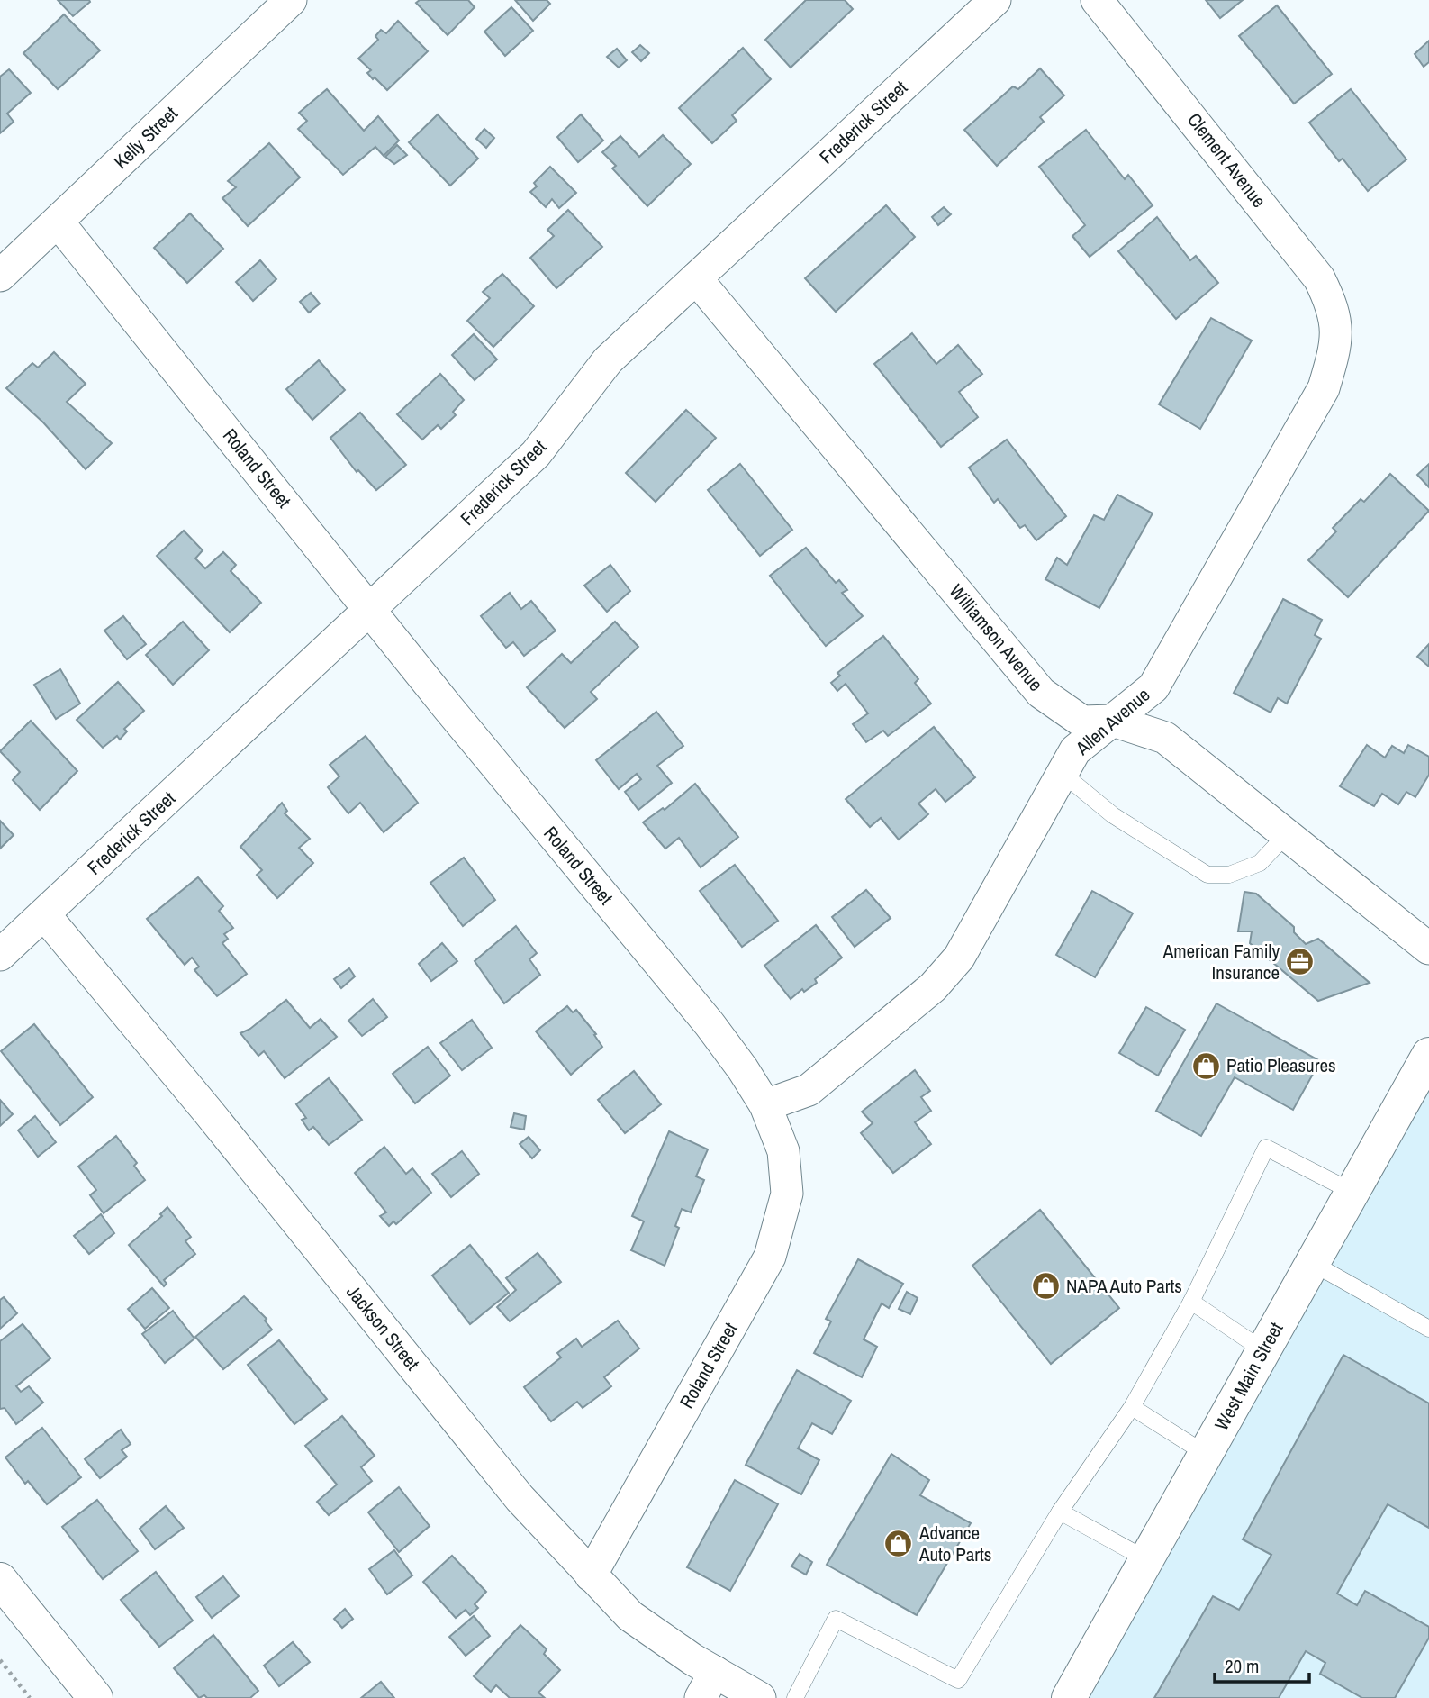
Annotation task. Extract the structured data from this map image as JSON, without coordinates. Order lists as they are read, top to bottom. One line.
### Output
{"streets":{"main road":["West Main Street"],"street":["Frederick Street","Kelly Street","Clement Avenue","Roland Street","Williamson Avenue","Allen Avenue","Jackson Street"]},"crossings":[["Frederick Street","Roland Street"],["Frederick Street","Williamson Avenue"],["Frederick Street","Jackson Street"],["Kelly Street","Roland Street"],["Clement Avenue","Allen Avenue"],["Roland Street","Allen Avenue"],["Roland Street","Jackson Street"],["Williamson Avenue","Allen Avenue"]],"places":{"office":["American Family Insurance"],"shop":["Patio Pleasures","NAPA Auto Parts","Advance Auto Parts"]},"scale_bar":"20 m"}
